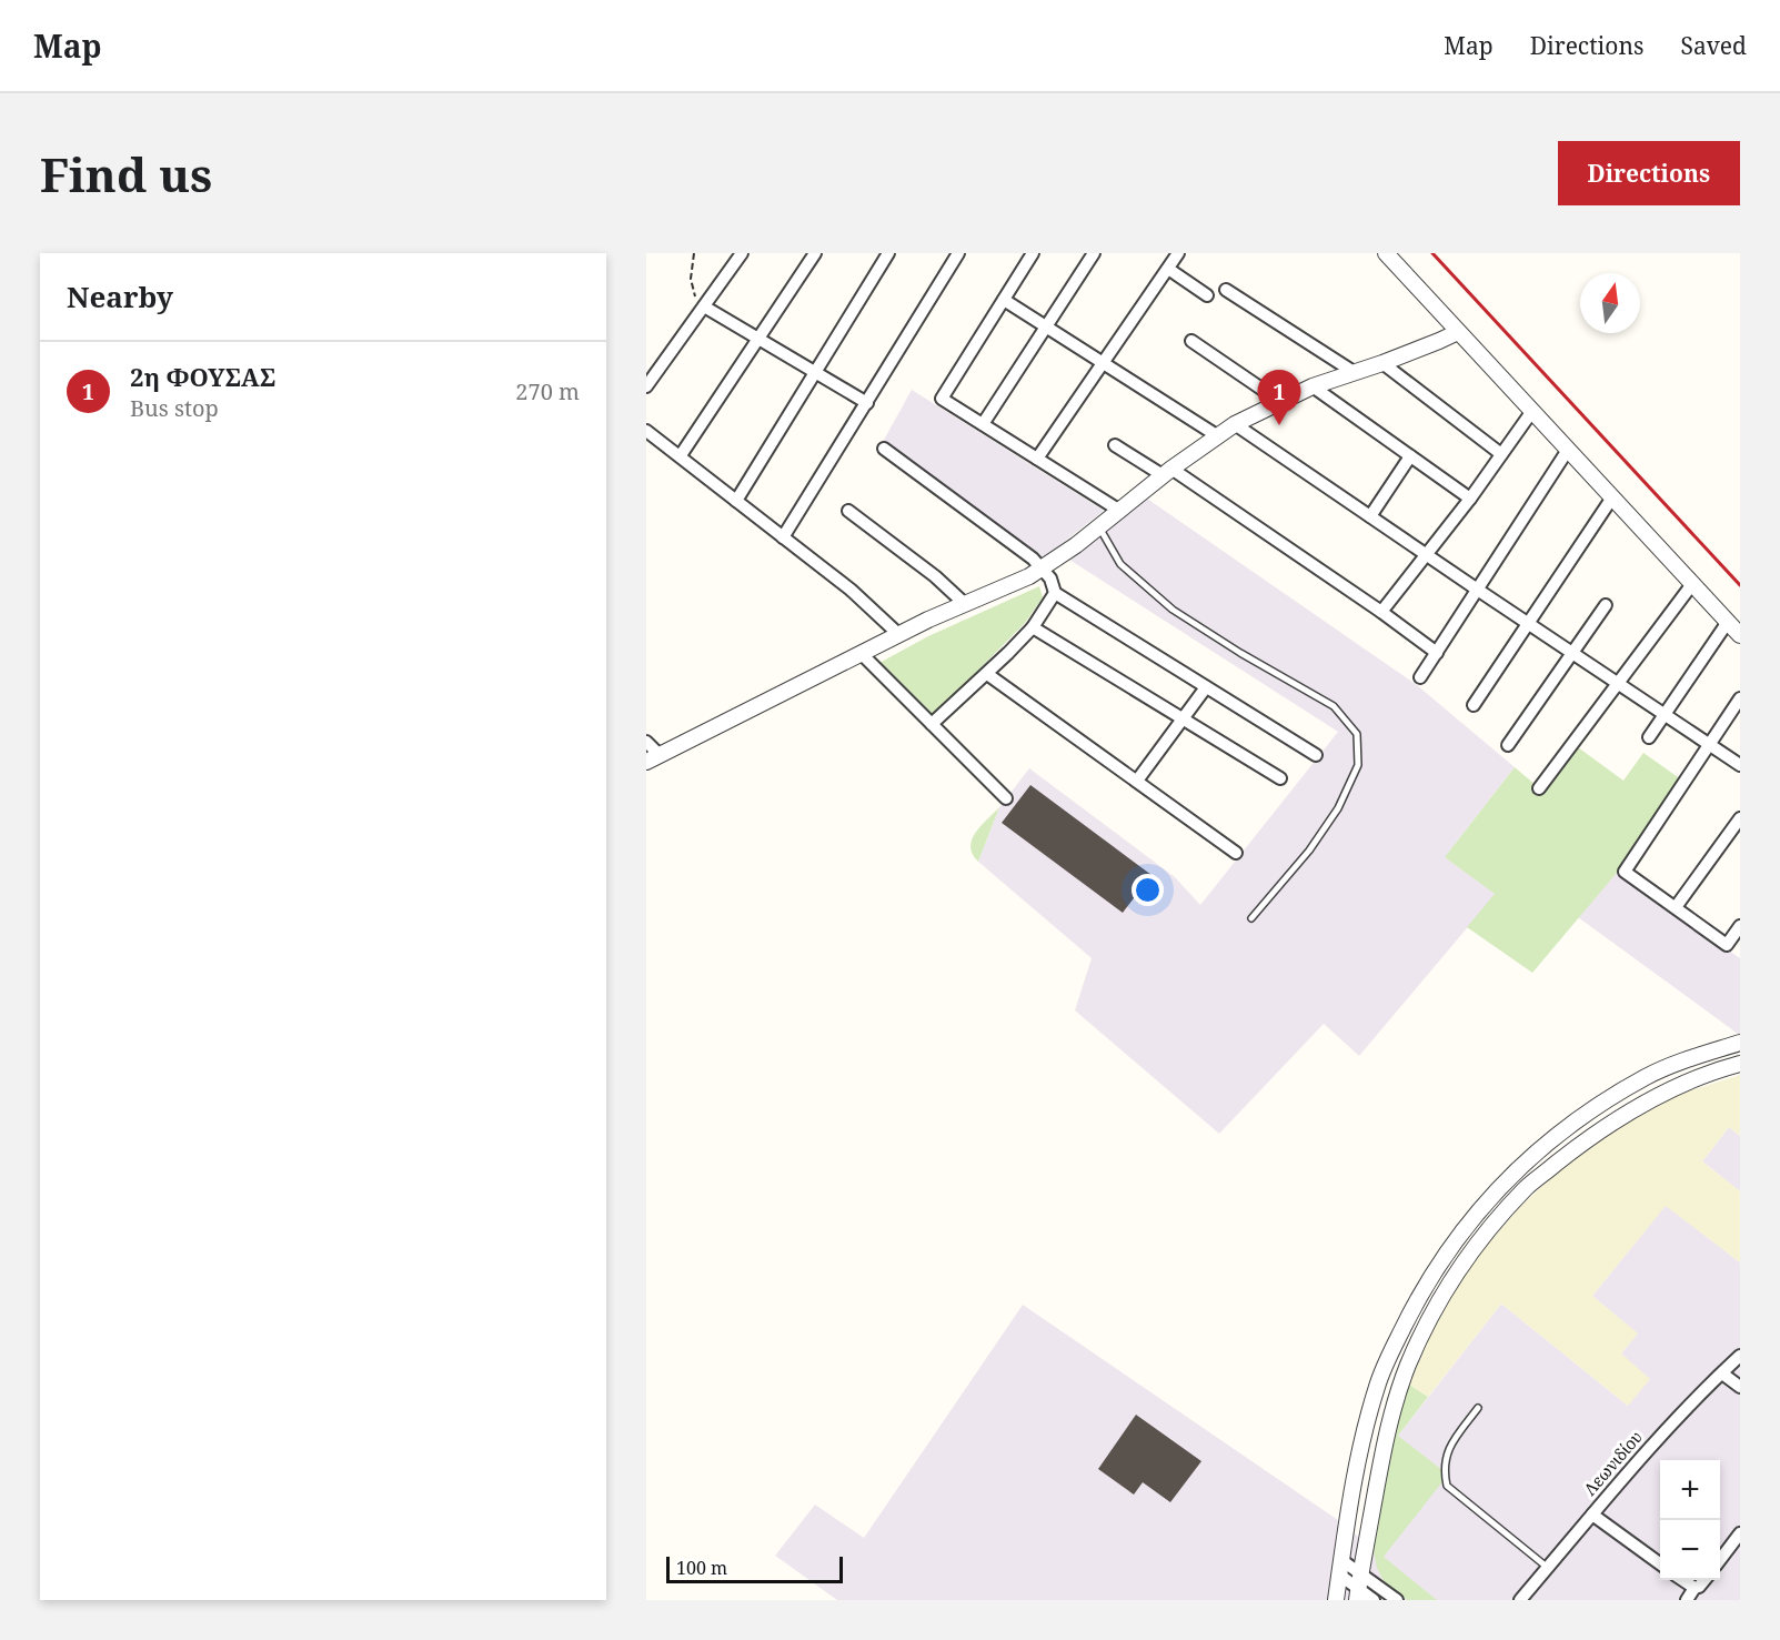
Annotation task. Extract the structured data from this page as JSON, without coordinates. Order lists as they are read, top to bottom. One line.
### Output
{"streets":{"street":["Λεωνιδίου"]},"scale_bar":"100 m","north":"top","page":{"header":"Map","nav":["Map","Directions","Saved"],"buttons":"Directions","title":"Find us","heading":"Nearby","list":[{"mark":"1","name":"2η ΦΟΥΣΑΣ","note":"Bus stop","value":"270 m"}],"pins":"1","map_buttons":["+","−"],"scale":"100 m"}}
